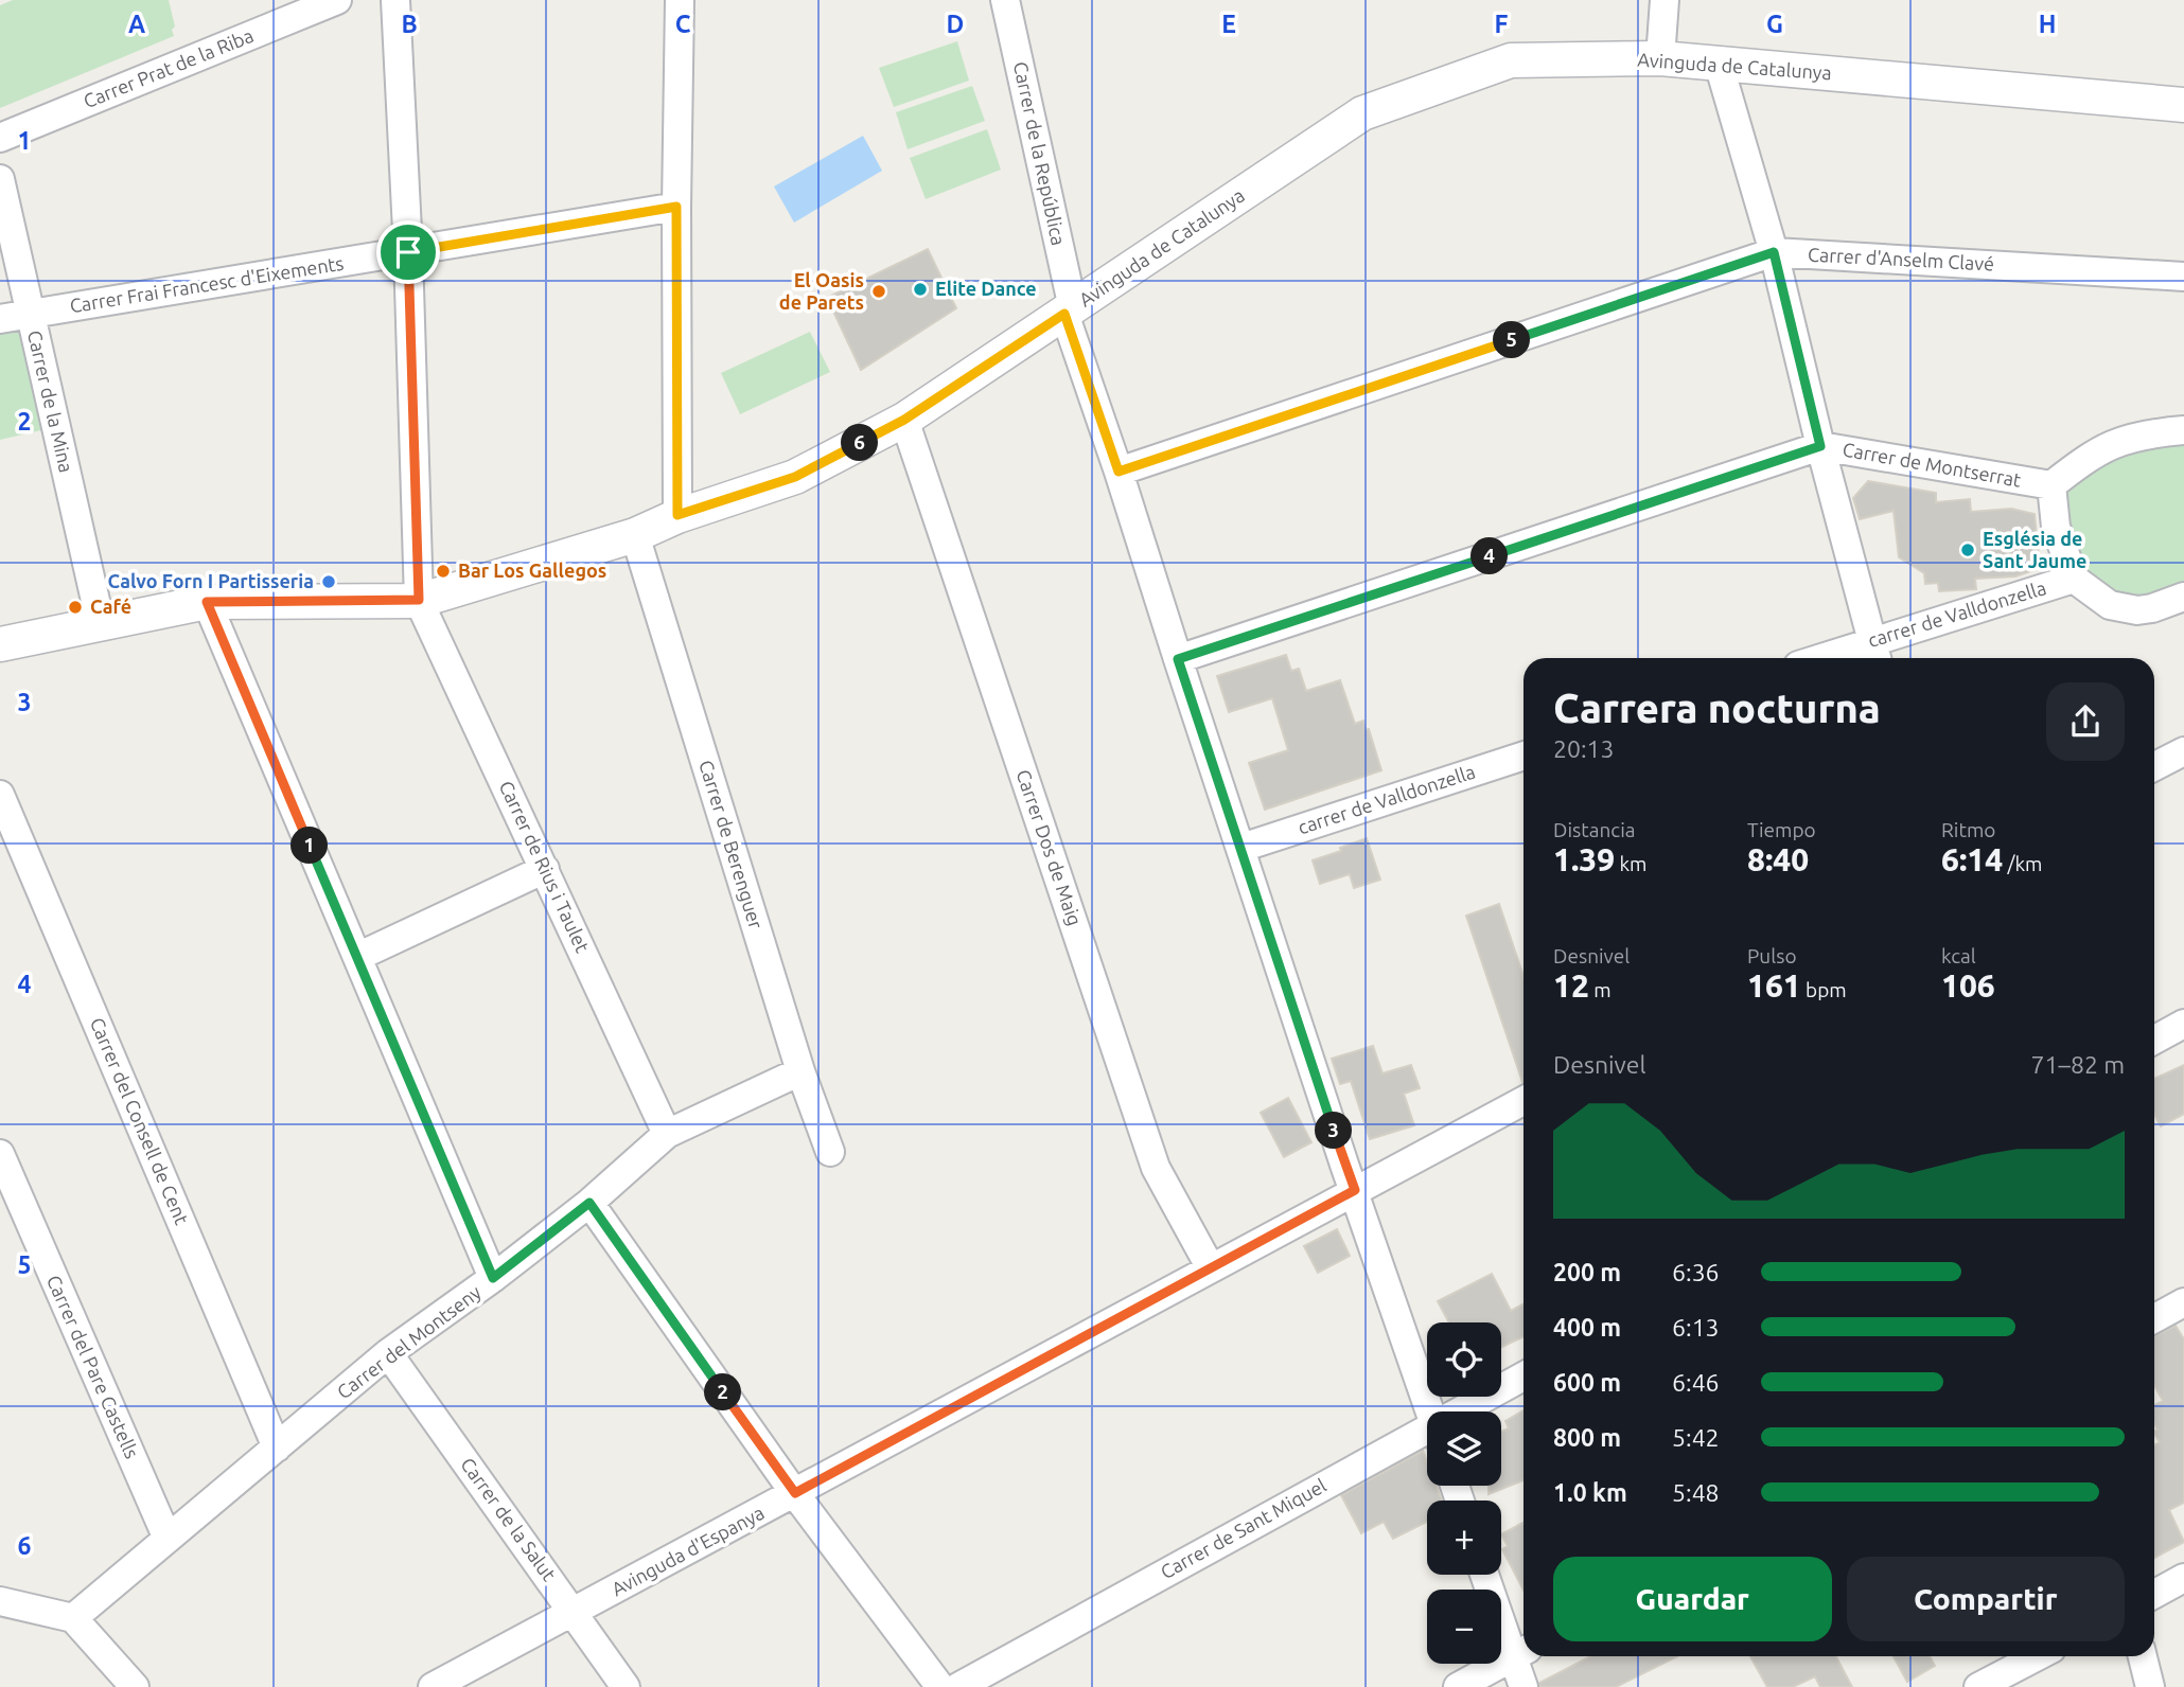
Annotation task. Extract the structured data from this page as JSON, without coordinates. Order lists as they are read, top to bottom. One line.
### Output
{"streets":{"street":["Avinguda de Catalunya","Carrer Prat de la Riba","Carrer de la República","Carrer d'Anselm Clavé","Carrer Frai Francesc d'Eixements","Carrer de la Mina","Carrer de Montserrat","carrer de Valldonzella","Carrer de Berenguer","Carrer Dos de Maig","Carrer de Rius i Taulet","Carrer del Consell de Cent","Carrer del Montseny","Carrer del Pare Castells","Carrer de la Salut","Carrer de Sant Miquel","Avinguda d'Espanya"]},"crossings":[["Avinguda de Catalunya","Carrer de la República"],["Avinguda de Catalunya","Carrer de la Mina"],["Avinguda de Catalunya","Carrer de Berenguer"],["Avinguda de Catalunya","Carrer Dos de Maig"],["Avinguda de Catalunya","Carrer de Rius i Taulet"],["Carrer de la República","Carrer d'Anselm Clavé"],["Carrer de la República","Carrer de Montserrat"],["Carrer de la República","carrer de Valldonzella"],["Carrer de la República","Avinguda d'Espanya"],["Carrer Frai Francesc d'Eixements","Carrer de la Mina"],["Carrer de Berenguer","Carrer del Montseny"],["Carrer Dos de Maig","Avinguda d'Espanya"],["Carrer de Rius i Taulet","Carrer del Montseny"],["Carrer del Consell de Cent","Carrer del Montseny"],["Carrer del Montseny","Carrer del Pare Castells"],["Carrer del Montseny","Carrer de la Salut"],["Carrer de la Salut","Avinguda d'Espanya"]],"places":["Elite Dance","El Oasis de Parets","Església de Sant Jaume","Bar Los Gallegos","Calvo Forn I Partisseria","Café"],"page":{"pins":["5","6","4","1","3","2"],"heading":["Carrera nocturna","20:13"],"stats":[["Distancia","1.39 km"],["Tiempo","8:40"],["Ritmo","6:14 /km"],["Desnivel","12 m"],["Pulso","161 bpm"],["kcal","106"]],"chart":["Desnivel","71–82 m"],"list":[{"name":"200 m","note":"6:36"},{"name":"400 m","note":"6:13"},{"name":"600 m","note":"6:46"},{"name":"800 m","note":"5:42"},{"name":"1.0 km","note":"5:48"}],"map_buttons":["+","−"],"buttons":["Guardar","Compartir"]},"grid":{"columns":["A","B","C","D","E","F","G","H"],"rows":["1","2","3","4","5","6"]}}
